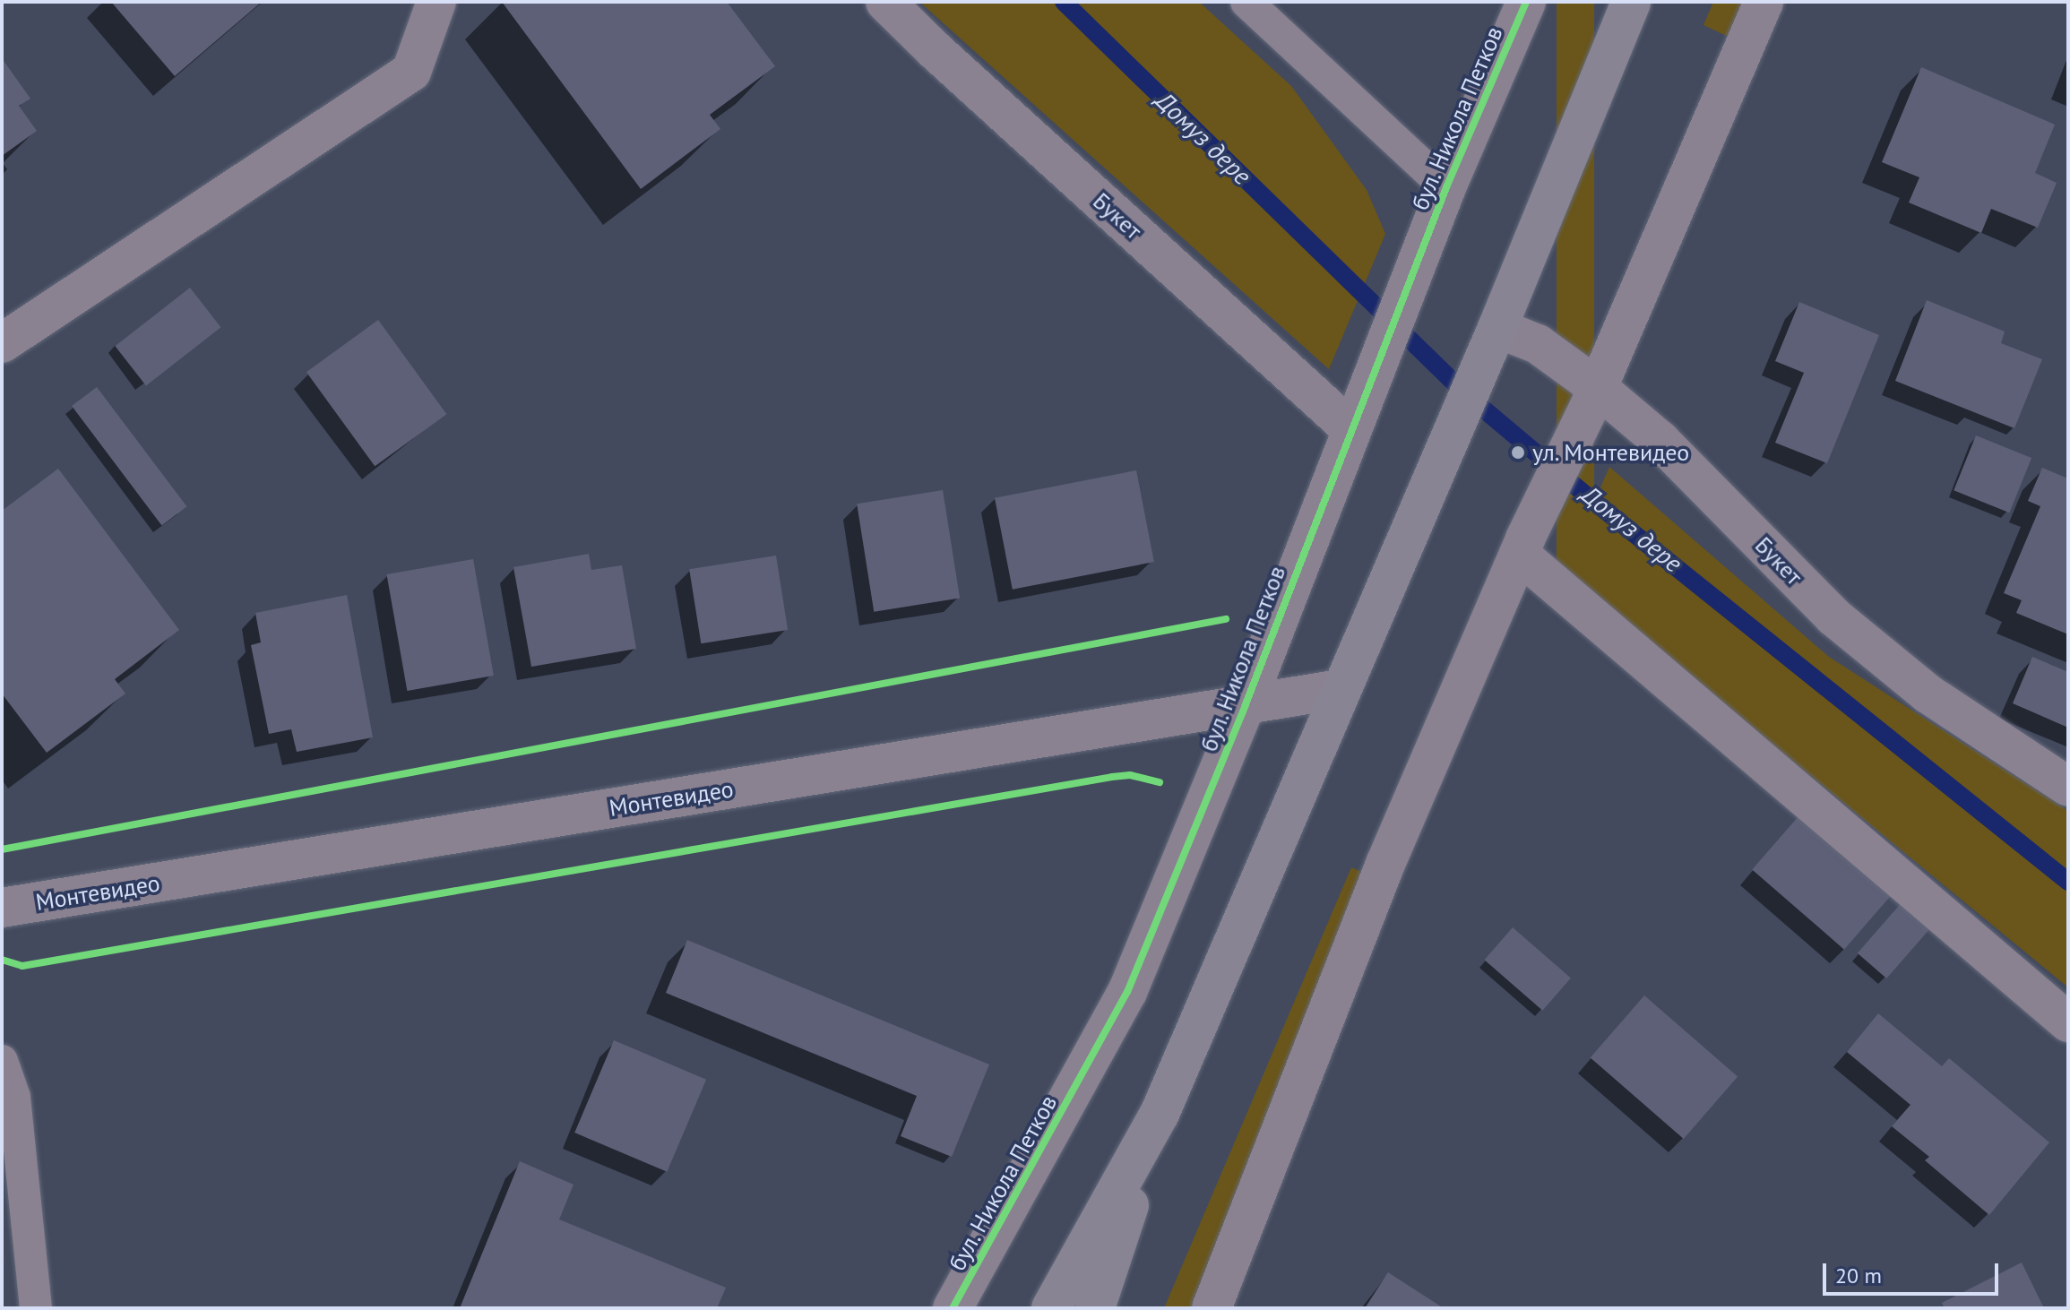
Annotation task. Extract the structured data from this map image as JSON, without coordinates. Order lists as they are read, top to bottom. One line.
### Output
{"streets":{"street":["бул. Никола Петков","Букет","Монтевидео"]},"crossings":[["бул. Никола Петков","Букет"],["бул. Никола Петков","Монтевидео"]],"water":["Домуз дере"],"places":["ул. Монтевидео"],"scale_bar":"20 m"}
